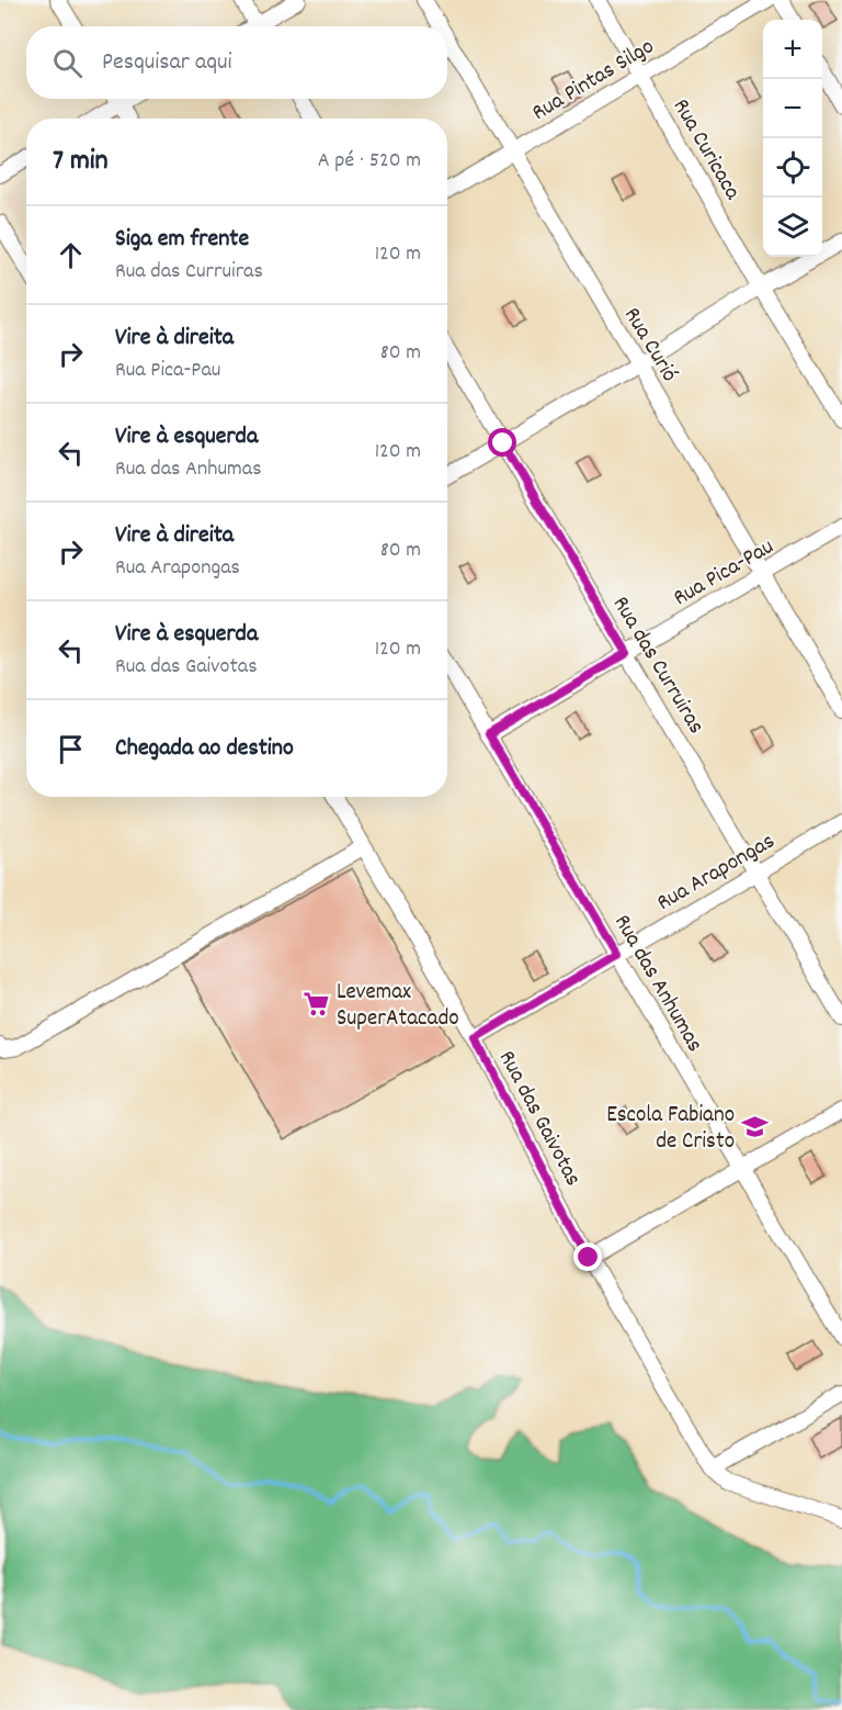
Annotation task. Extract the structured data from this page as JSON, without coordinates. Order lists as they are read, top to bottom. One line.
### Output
{"streets":{"street":["Rua Pintas Silgo","Rua Curicaca","Rua Curió","Rua Pica-Pau","Rua das Curruiras","Rua Arapongas","Rua das Anhumas","Rua das Gaivotas"]},"crossings":[["Rua Pintas Silgo","Rua Curicaca"],["Rua Pintas Silgo","Rua Curió"],["Rua Curió","Rua Pica-Pau"],["Rua Pica-Pau","Rua das Curruiras"],["Rua Pica-Pau","Rua das Anhumas"],["Rua das Curruiras","Rua Arapongas"],["Rua Arapongas","Rua das Anhumas"],["Rua Arapongas","Rua das Gaivotas"]],"places":{"supermarket":["Levemax SuperAtacado"],"school or university":["Escola Fabiano de Cristo"]},"page":{"map_buttons":["+","−"],"search":"Pesquisar aqui","heading":["7 min","A pé · 520 m"],"list":[["Siga em frente","Rua das Curruiras","120 m"],["Vire à direita","Rua Pica-Pau","80 m"],["Vire à esquerda","Rua das Anhumas","120 m"],["Vire à direita","Rua Arapongas","80 m"],["Vire à esquerda","Rua das Gaivotas","120 m"],"Chegada ao destino"]}}
